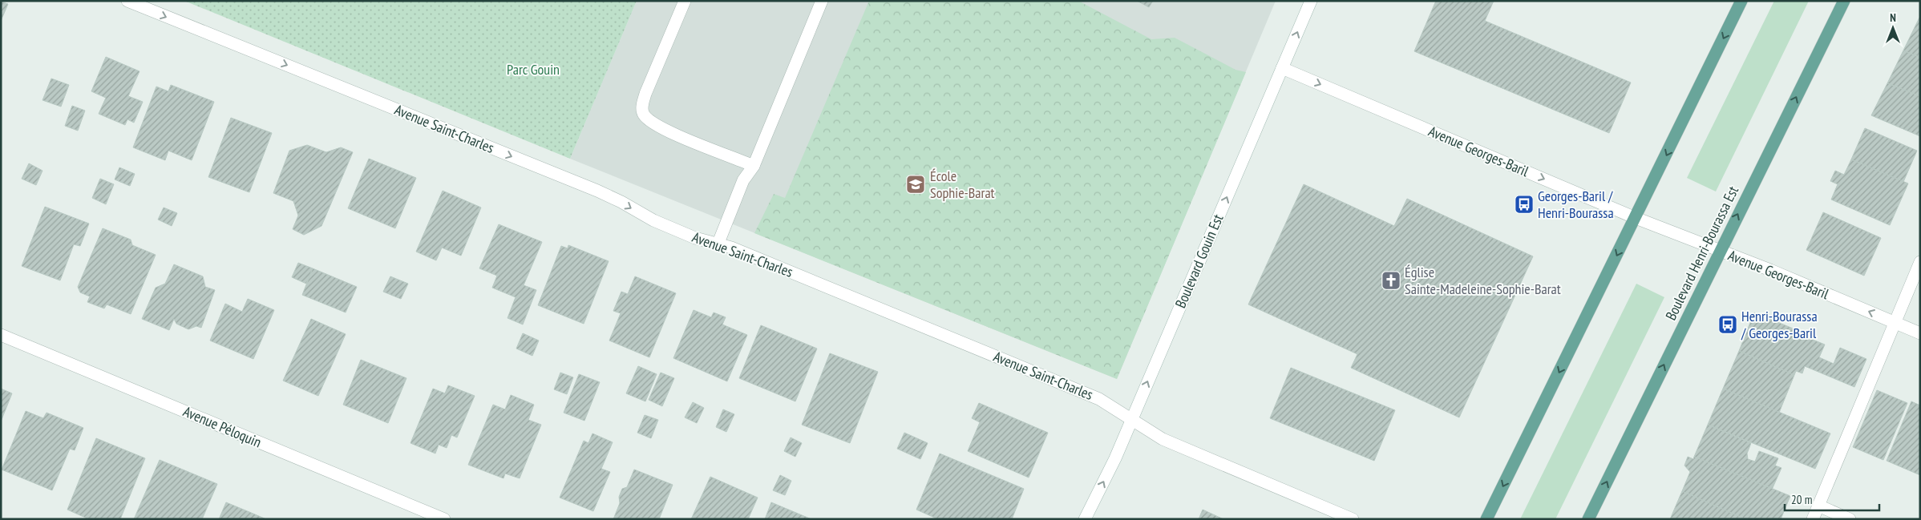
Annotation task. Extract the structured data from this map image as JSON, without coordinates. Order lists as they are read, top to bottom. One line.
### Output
{"streets":{"main road":["Boulevard Henri-Bourassa Est"],"street":["Avenue Saint-Charles","Avenue Georges-Baril","Boulevard Gouin Est","Avenue Péloquin"]},"crossings":[["Avenue Saint-Charles","Boulevard Gouin Est"],["Avenue Georges-Baril","Boulevard Henri-Bourassa Est"],["Avenue Georges-Baril","Boulevard Gouin Est"]],"one_way":["Avenue Saint-Charles","Boulevard Gouin Est"],"parks":["Parc Gouin"],"places":{"school or university":["École Sophie-Barat"],"bus stop":["Georges-Baril / Henri-Bourassa","Henri-Bourassa / Georges-Baril"],"church":["Église Sainte-Madeleine-Sophie-Barat"]},"scale_bar":"20 m","north":"top"}
